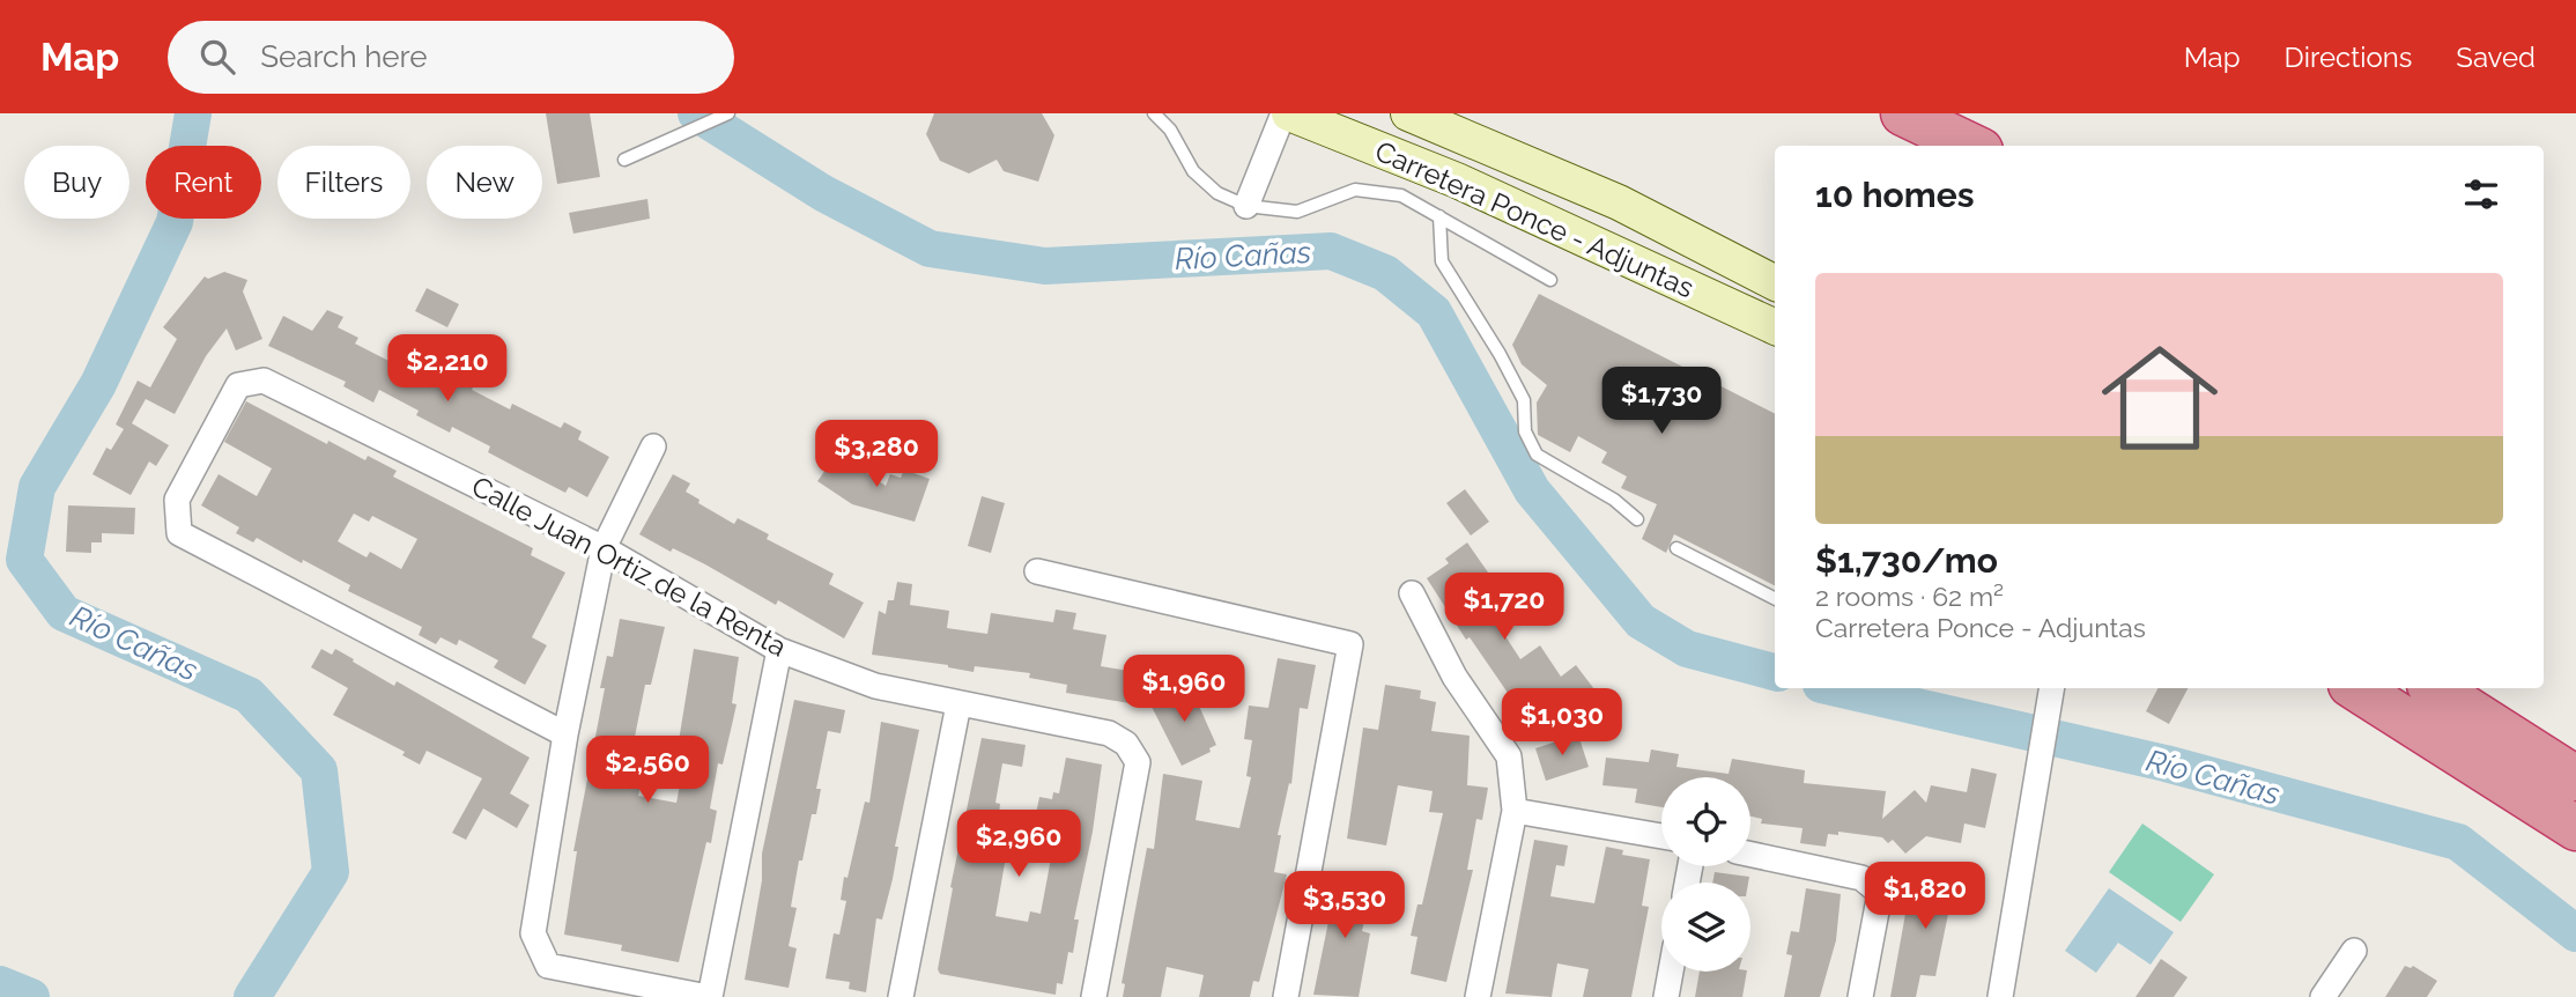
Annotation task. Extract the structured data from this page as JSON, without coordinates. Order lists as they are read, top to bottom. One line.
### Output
{"streets":{"street":["Carretera Ponce - Adjuntas","Calle Juan Ortiz de la Renta"]},"water":["Río Cañas"],"page":{"header":"Map","search":"Search here","nav":["Map","Directions","Saved"],"chip":["Buy","Rent","Filters","New"],"heading":"10 homes","list":[{"name":"$1,730/mo","note":"2 rooms · 62 m² · Carretera Ponce - Adjuntas"}],"price":["$2,210","$1,730","$3,280","$1,720","$1,960","$1,030","$2,560","$2,960","$1,820","$3,530"]}}
